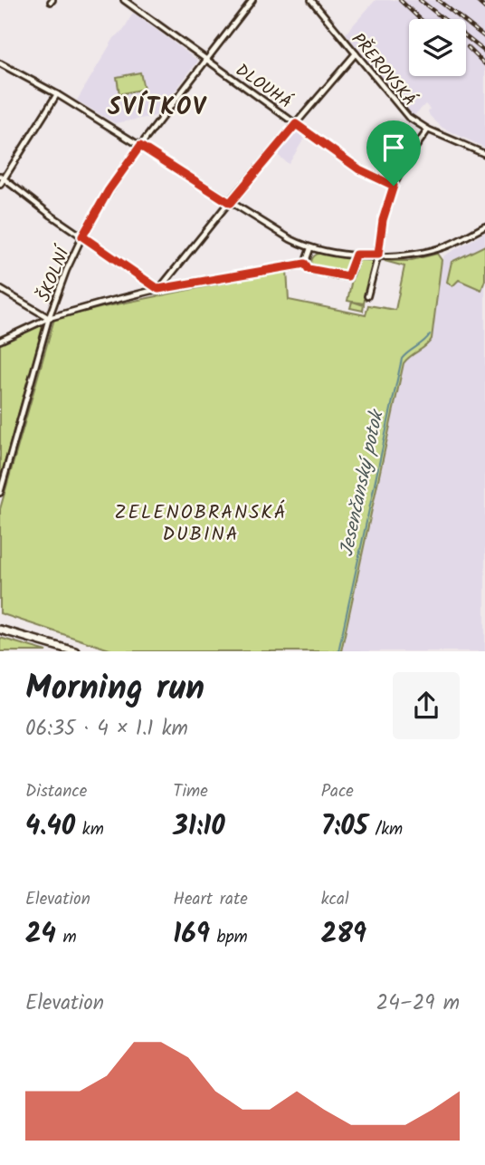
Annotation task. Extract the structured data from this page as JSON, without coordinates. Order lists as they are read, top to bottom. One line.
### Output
{"streets":{"street":["PŘEROVSKÁ","DLOUHÁ","ŠKOLNÍ"]},"crossings":[["DLOUHÁ","ŠKOLNÍ"]],"districts":["SVÍTKOV","ZELENOBRANSKÁ DUBINA"],"water":["Jesenčanský potok"],"page":{"heading":["Morning run","06:35 · 4 × 1.1 km"],"stats":[["Distance","4.40 km"],["Time","31:10"],["Pace","7:05 /km"],["Elevation","24 m"],["Heart rate","169 bpm"],["kcal","289"]],"chart":["Elevation","24–29 m"]}}
